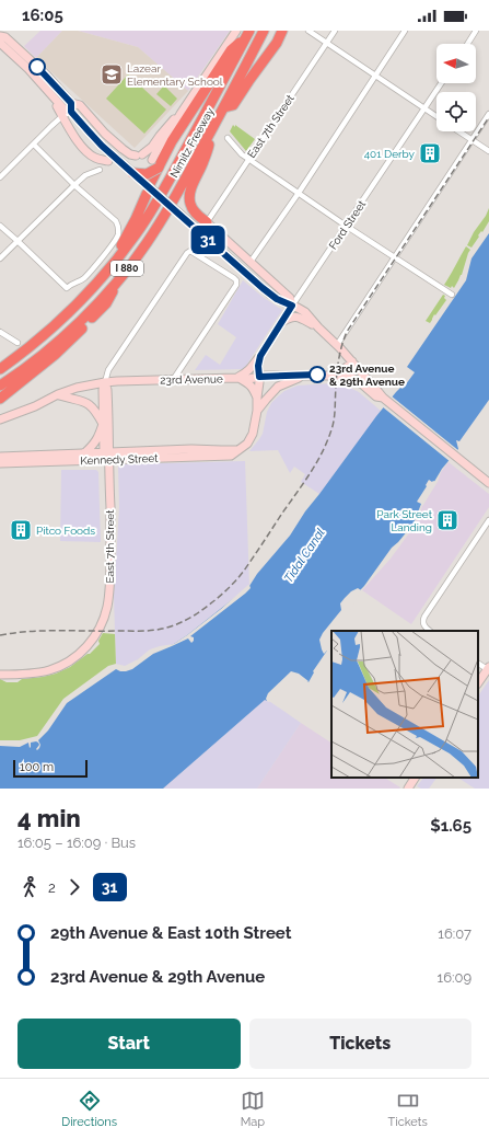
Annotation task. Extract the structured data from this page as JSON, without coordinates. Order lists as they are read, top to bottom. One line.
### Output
{"streets":{"highway":["Nimitz Freeway","I 880"],"main road":["East 7th Street","Ford Street","23rd Avenue","Kennedy Street"]},"crossings":[["East 7th Street","23rd Avenue"],["East 7th Street","Kennedy Street"],["Ford Street","23rd Avenue"],["Ford Street","Kennedy Street"],["23rd Avenue","Kennedy Street"]],"water":["Tidal Canal"],"places":{"school or university":["Lazear Elementary School"],"building":["401 Derby","Park Street Landing","Pitco Foods"],"other":["23rd Avenue & 29th Avenue"]},"lines":["bus line 31"],"scale_bar":"100 m","north":"left","page":{"status":"16:05","on_map":"31","scale":"100 m","heading":["4 min","16:05 – 16:09 · Bus","$1.65"],"legs":["2","31"],"list":[{"name":"29th Avenue & East 10th Street","value":"16:07"},{"name":"23rd Avenue & 29th Avenue","value":"16:09"}],"buttons":["Start","Tickets"],"tabs":["Directions","Map","Tickets"]}}
